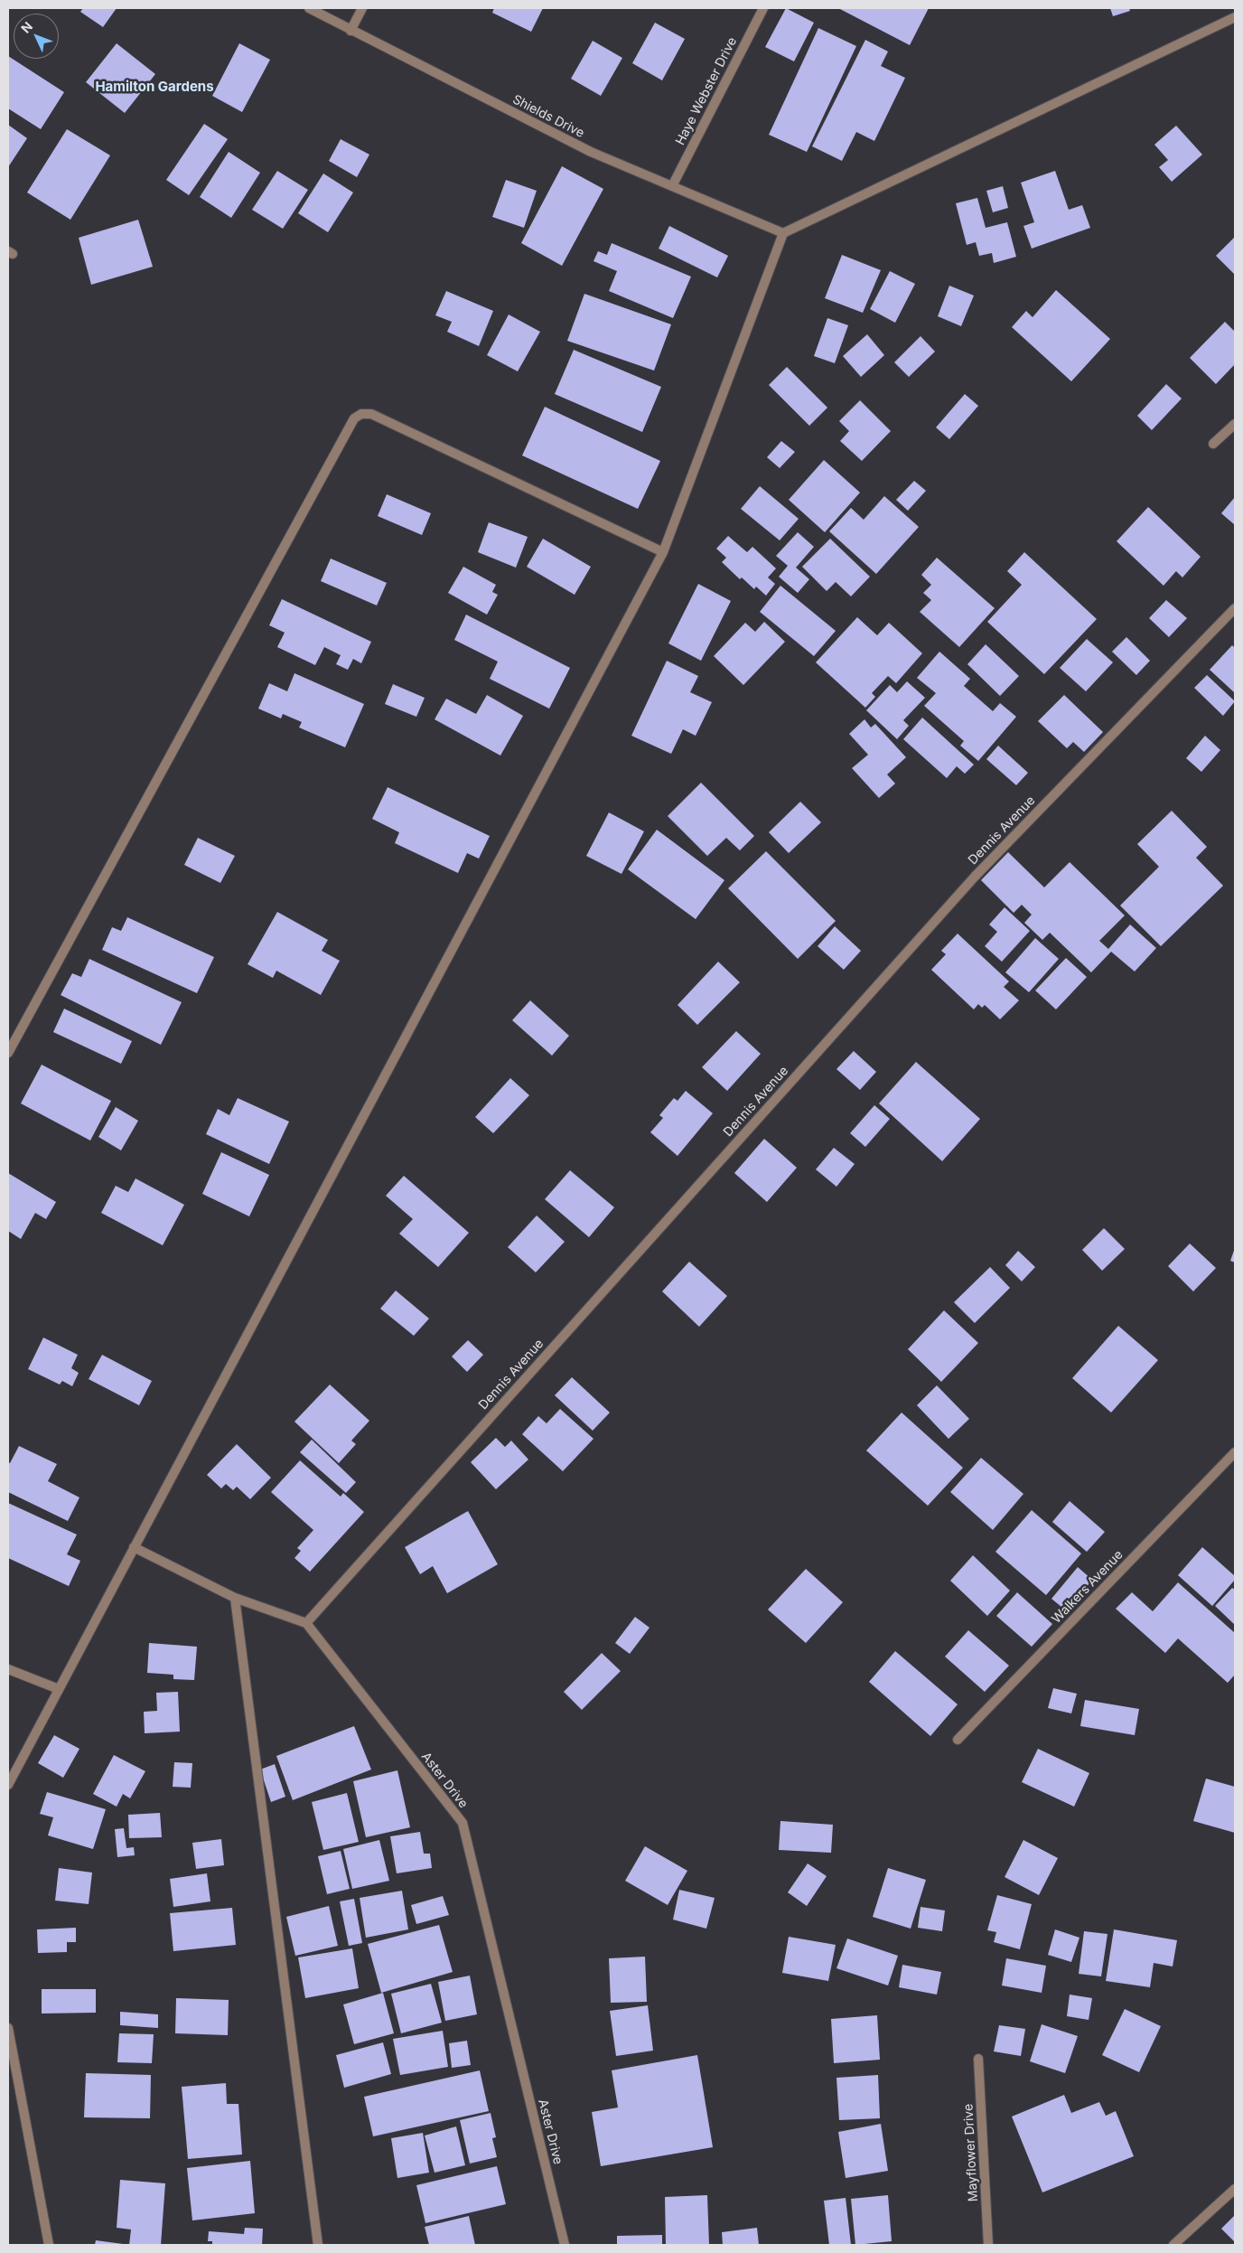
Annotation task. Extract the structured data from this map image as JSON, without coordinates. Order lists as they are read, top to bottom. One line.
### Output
{"streets":{"street":["Haye Webster Drive","Shields Drive","Dennis Avenue","Walkers Avenue","Aster Drive","Mayflower Drive"]},"crossings":[["Haye Webster Drive","Shields Drive"],["Dennis Avenue","Aster Drive"]],"districts":["Hamilton Gardens"],"north":"top left"}
